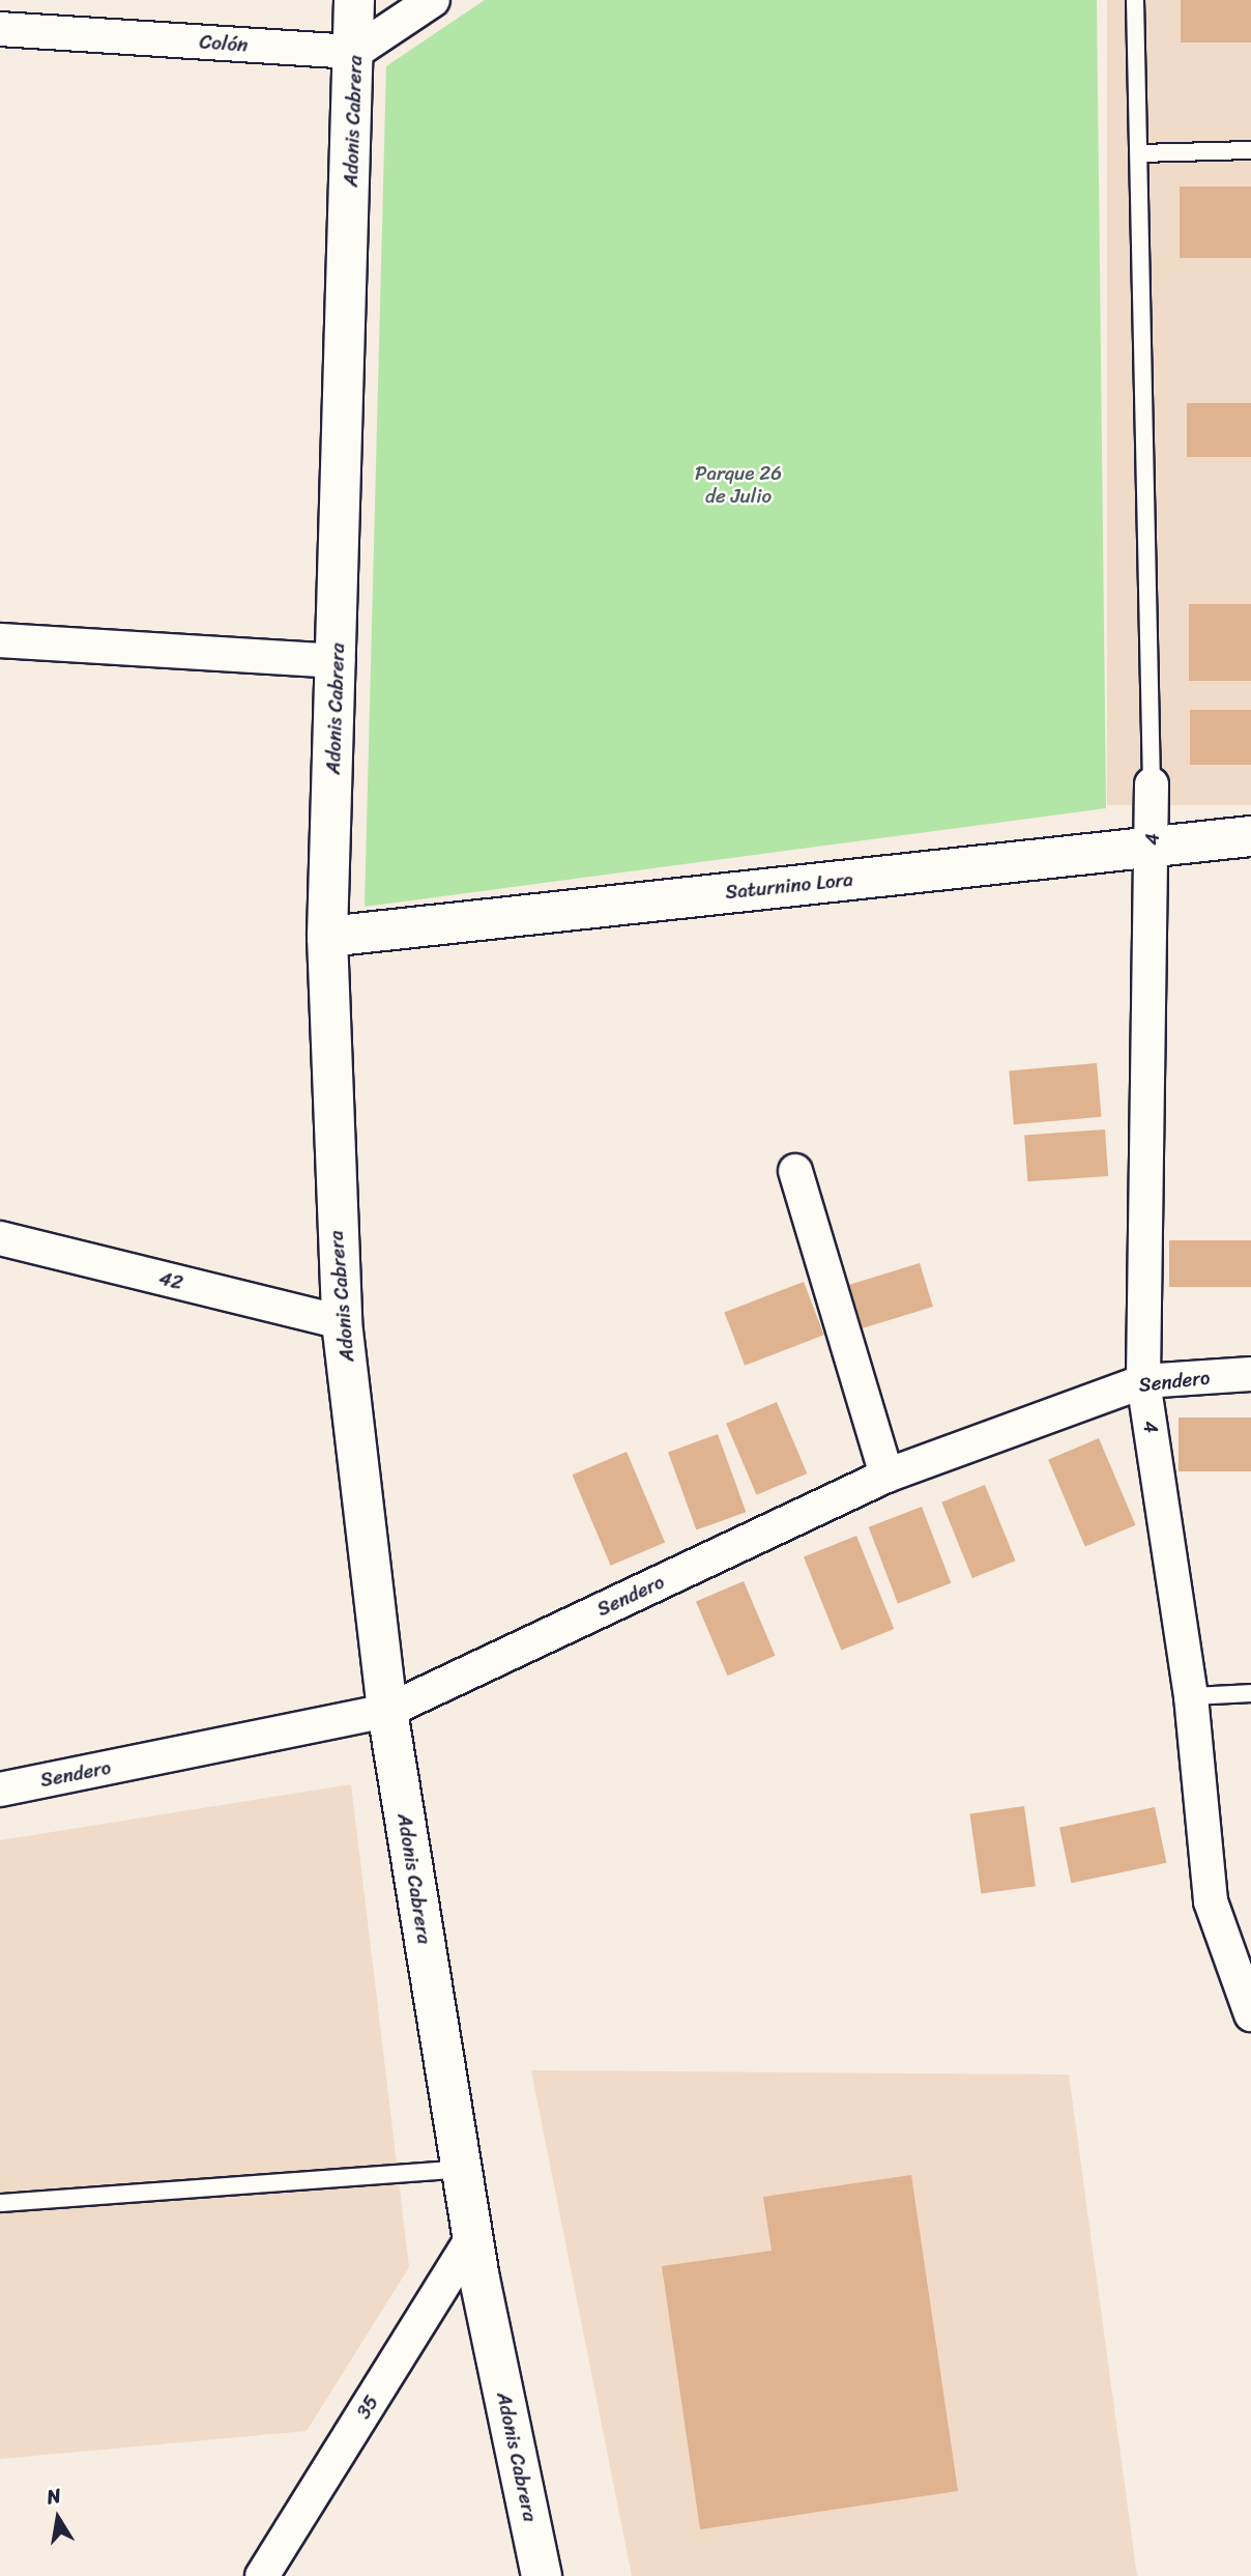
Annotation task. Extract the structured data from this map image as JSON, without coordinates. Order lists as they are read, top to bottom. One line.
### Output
{"streets":{"street":["Colón","Adonis Cabrera","4","Saturnino Lora","42","Sendero","35"]},"crossings":[["Colón","Adonis Cabrera"],["Adonis Cabrera","Saturnino Lora"],["Adonis Cabrera","42"],["Adonis Cabrera","Sendero"],["Adonis Cabrera","35"],["4","Saturnino Lora"],["4","Sendero"]],"parks":["Parque 26 de Julio"],"north":"top"}
